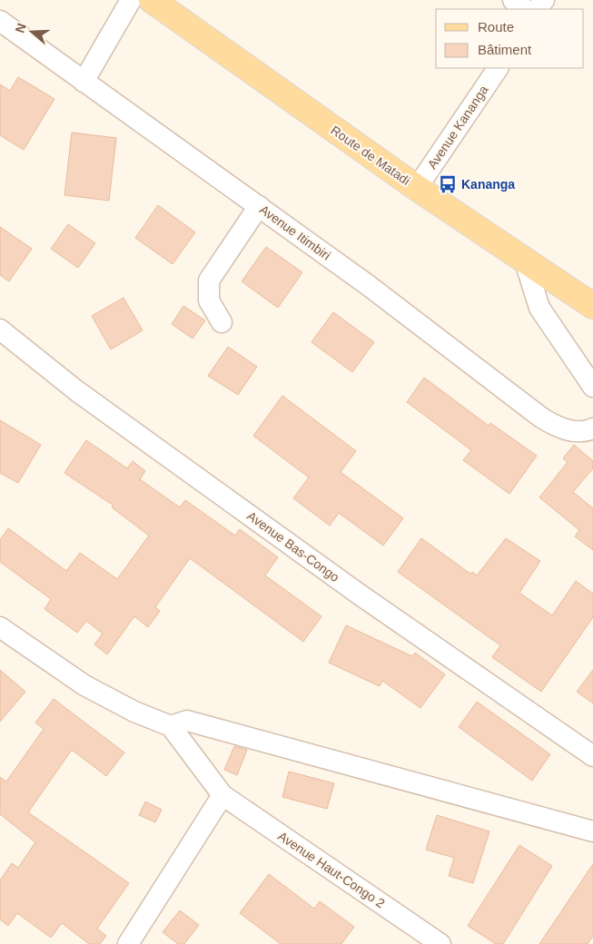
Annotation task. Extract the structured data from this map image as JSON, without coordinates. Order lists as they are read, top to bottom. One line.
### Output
{"streets":{"main road":["Route de Matadi"],"street":["Avenue Kananga","Avenue Itimbiri","Avenue Bas-Congo","Avenue Haut-Congo 2"]},"crossings":[["Avenue Kananga","Route de Matadi"]],"places":{"bus stop":["Kananga"]},"legend":["Route","Bâtiment"],"north":"left"}
